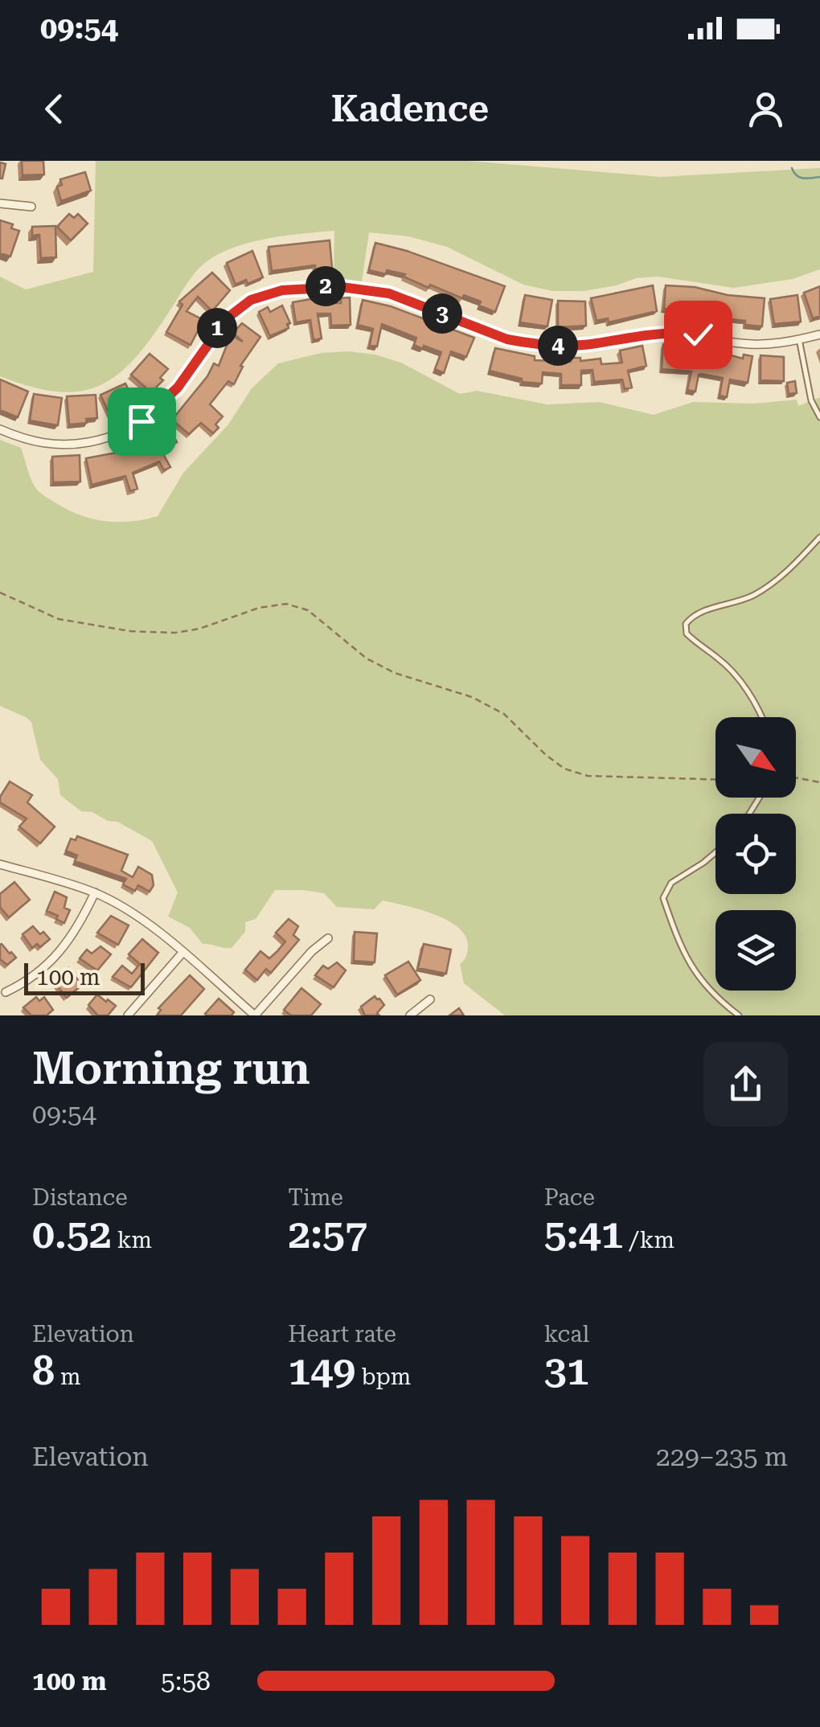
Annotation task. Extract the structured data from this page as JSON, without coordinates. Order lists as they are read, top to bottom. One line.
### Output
{"scale_bar":"100 m","north":"bottom right","page":{"status":"09:54","header":"Kadence","pins":["2","3","1","4"],"scale":"100 m","heading":["Morning run","09:54"],"stats":[["Distance","0.52 km"],["Time","2:57"],["Pace","5:41 /km"],["Elevation","8 m"],["Heart rate","149 bpm"],["kcal","31"]],"chart":["Elevation","229–235 m"],"list":[{"name":"100 m","note":"5:58"}]}}
